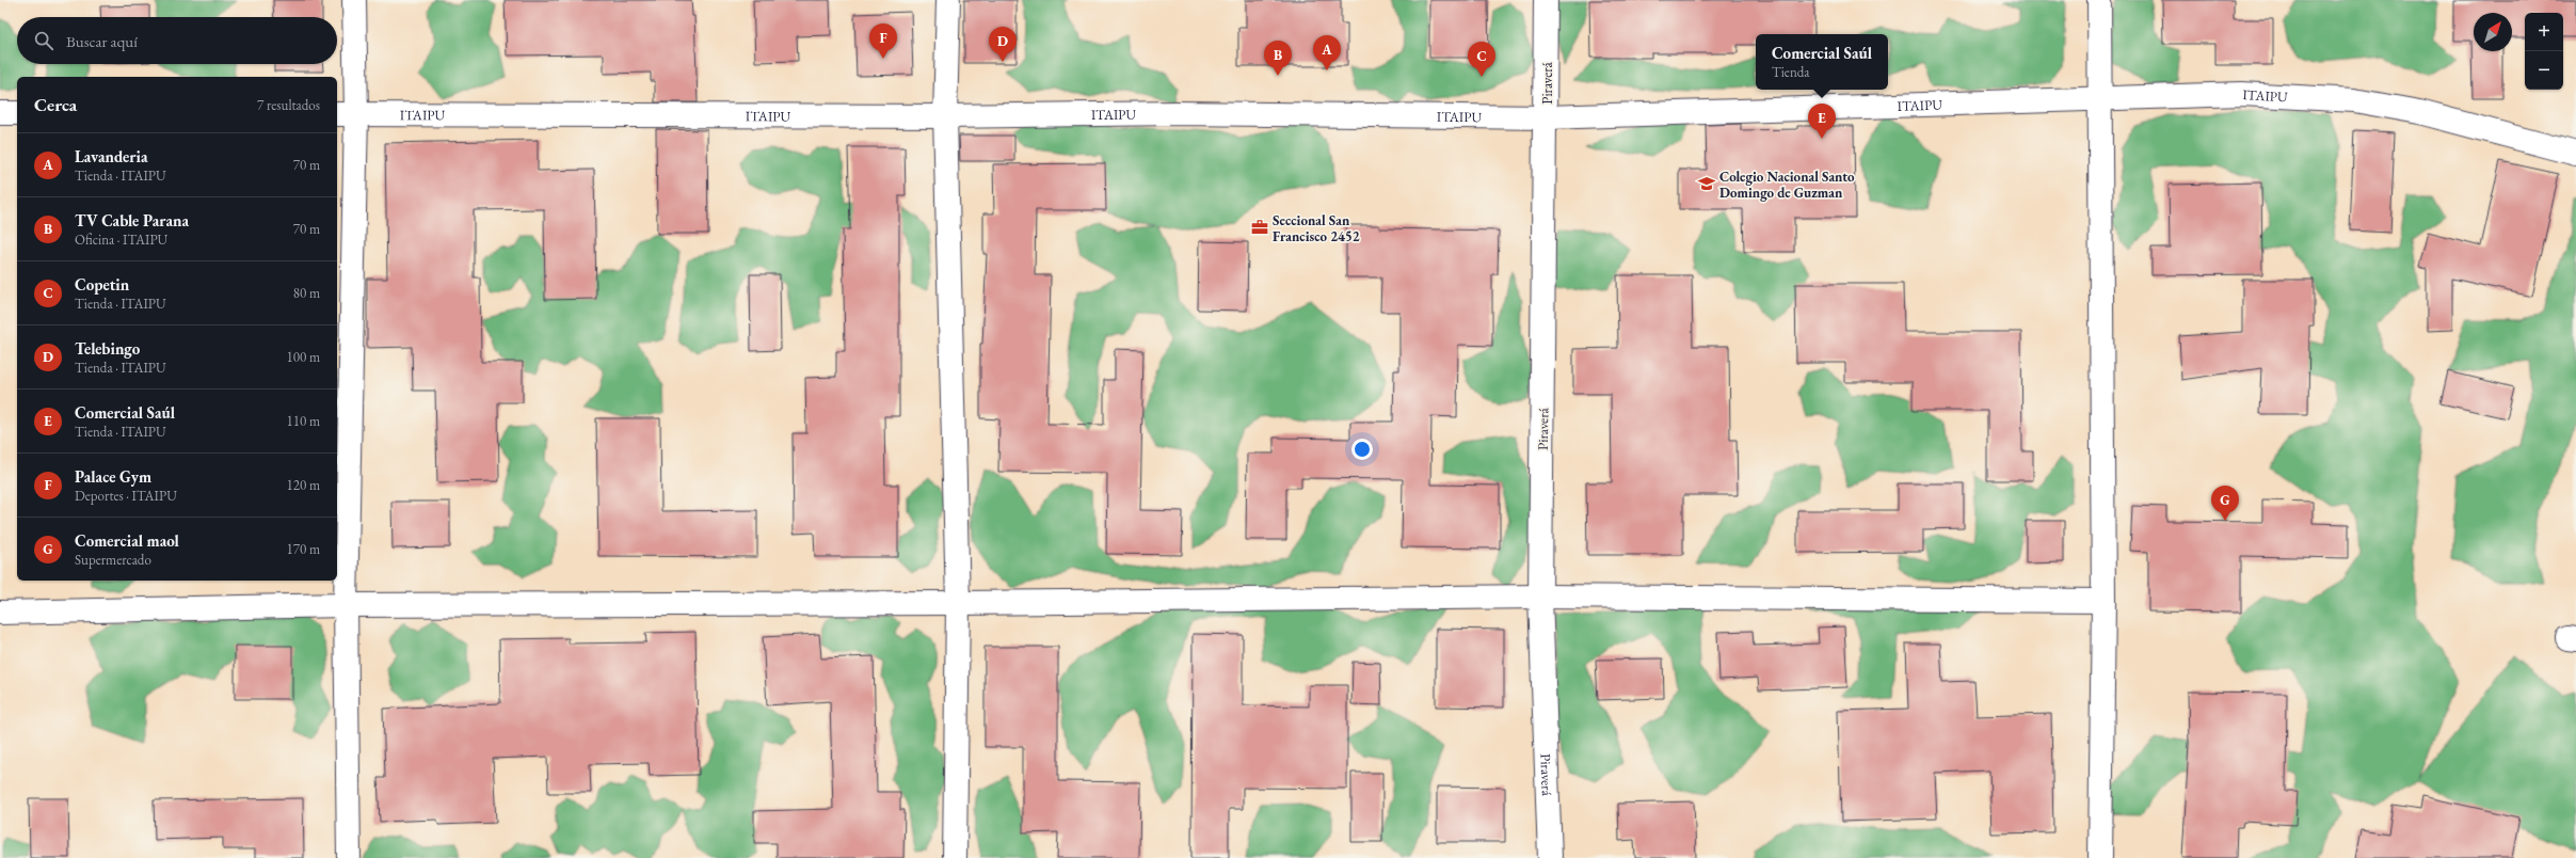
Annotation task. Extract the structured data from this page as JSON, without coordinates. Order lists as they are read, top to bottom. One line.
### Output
{"streets":{"street":["Piraverá","ITAIPU"]},"crossings":[["Piraverá","ITAIPU"]],"places":{"school or university":["Colegio Nacional Santo Domingo de Guzman"],"office":["Seccional San Francisco 2452"]},"north":"top right","page":{"map_buttons":["+","−"],"search":"Buscar aquí","pins":["F","D","A","B","C","E","G"],"popup":["Comercial Saúl","Tienda"],"heading":["Cerca","7 resultados"],"list":[{"mark":"A","name":"Lavanderia","note":"Tienda · ITAIPU","value":"70 m"},{"mark":"B","name":"TV Cable Parana","note":"Oficina · ITAIPU","value":"70 m"},{"mark":"C","name":"Copetin","note":"Tienda · ITAIPU","value":"80 m"},{"mark":"D","name":"Telebingo","note":"Tienda · ITAIPU","value":"100 m"},{"mark":"E","name":"Comercial Saúl","note":"Tienda · ITAIPU","value":"110 m"},{"mark":"F","name":"Palace Gym","note":"Deportes · ITAIPU","value":"120 m"},{"mark":"G","name":"Comercial maol","note":"Supermercado","value":"170 m"}]}}
